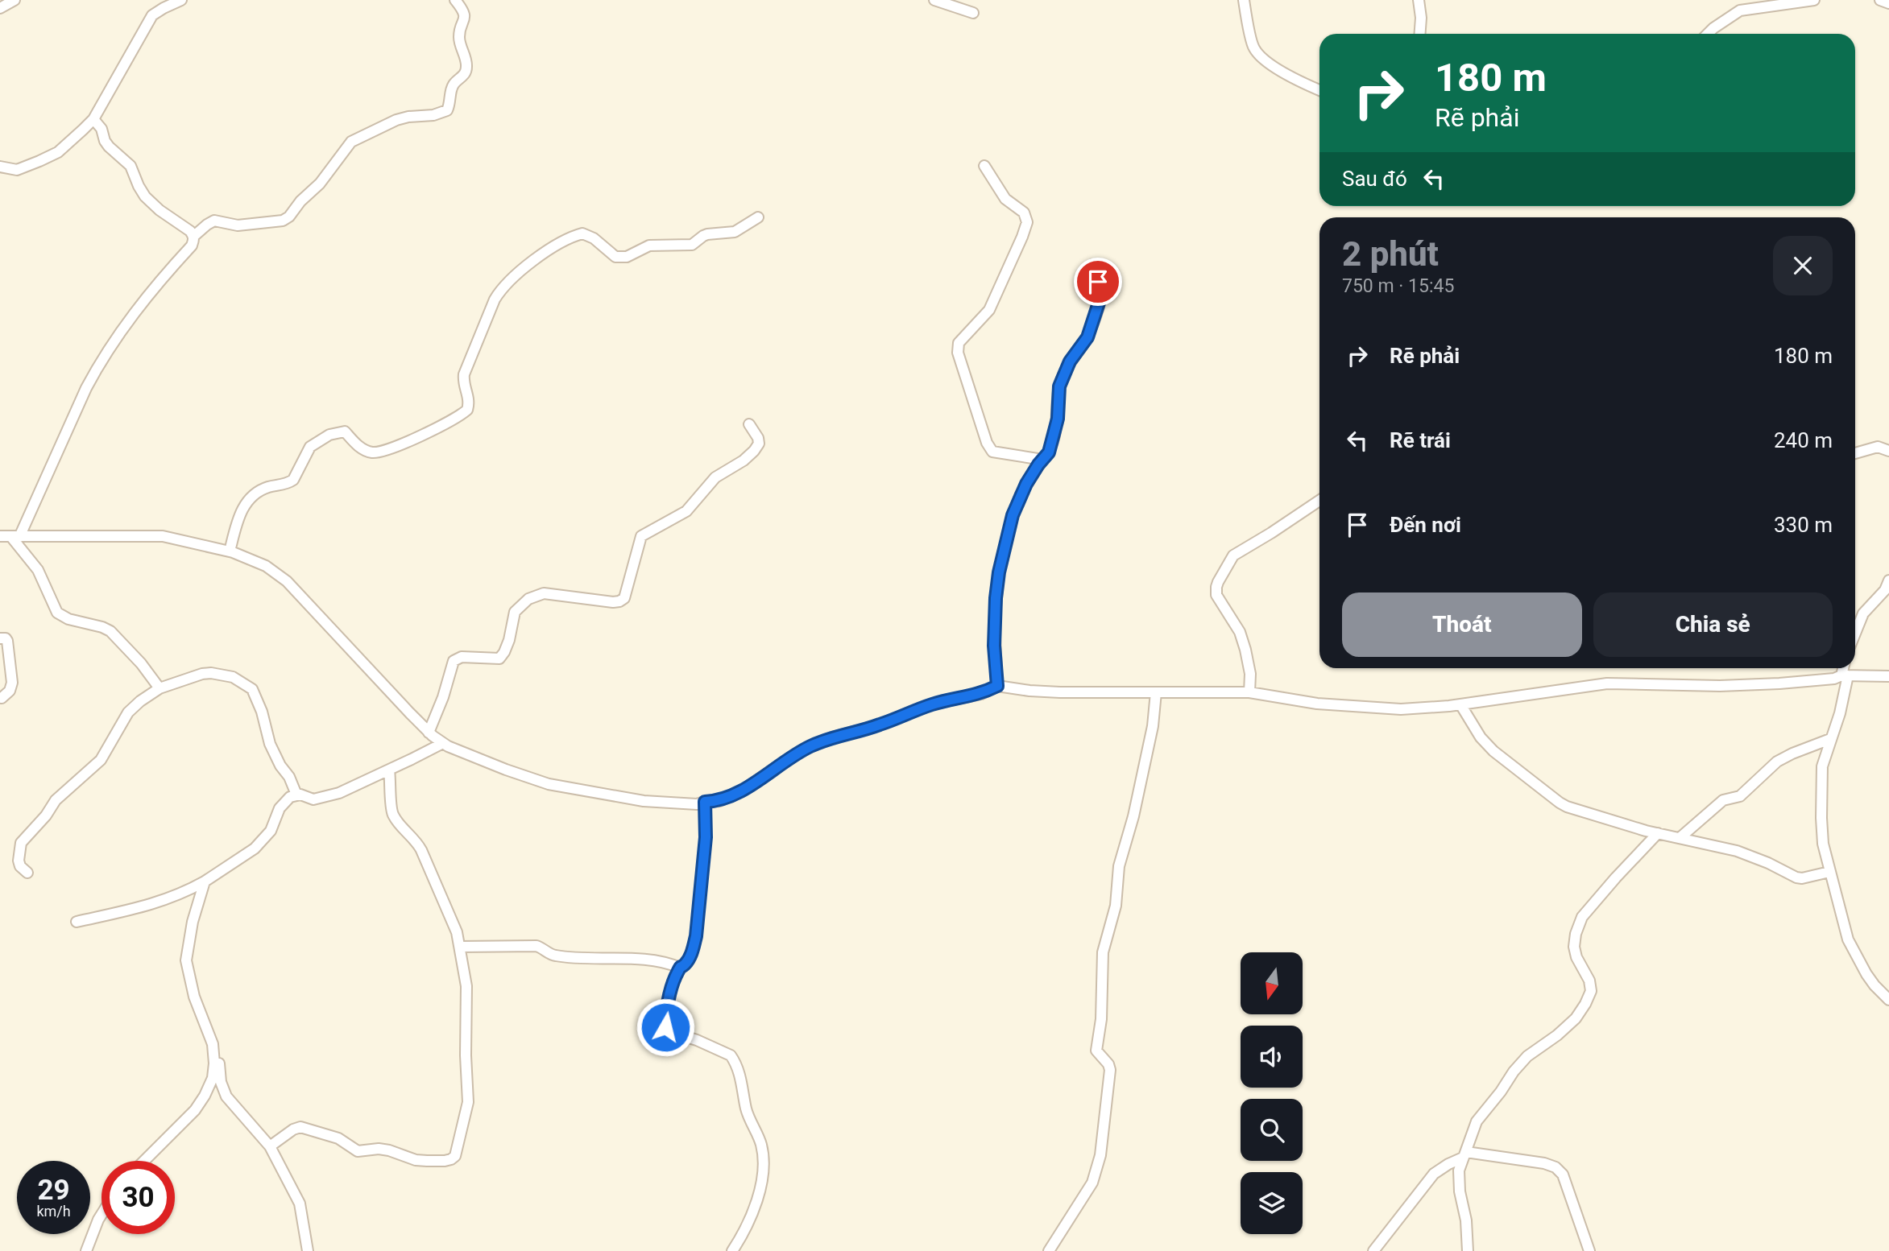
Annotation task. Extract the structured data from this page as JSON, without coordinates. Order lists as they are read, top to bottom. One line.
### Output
{"north":"bottom","page":{"turn":["180 m","Rẽ phải"],"then":"Sau đó","heading":["2 phút","750 m · 15:45"],"list":[{"name":"Rẽ phải","value":"180 m"},{"name":"Rẽ trái","value":"240 m"},{"name":"Đến nơi","value":"330 m"}],"buttons":["Thoát","Chia sẻ"],"speed":"29 km/h","limit":"30"}}
